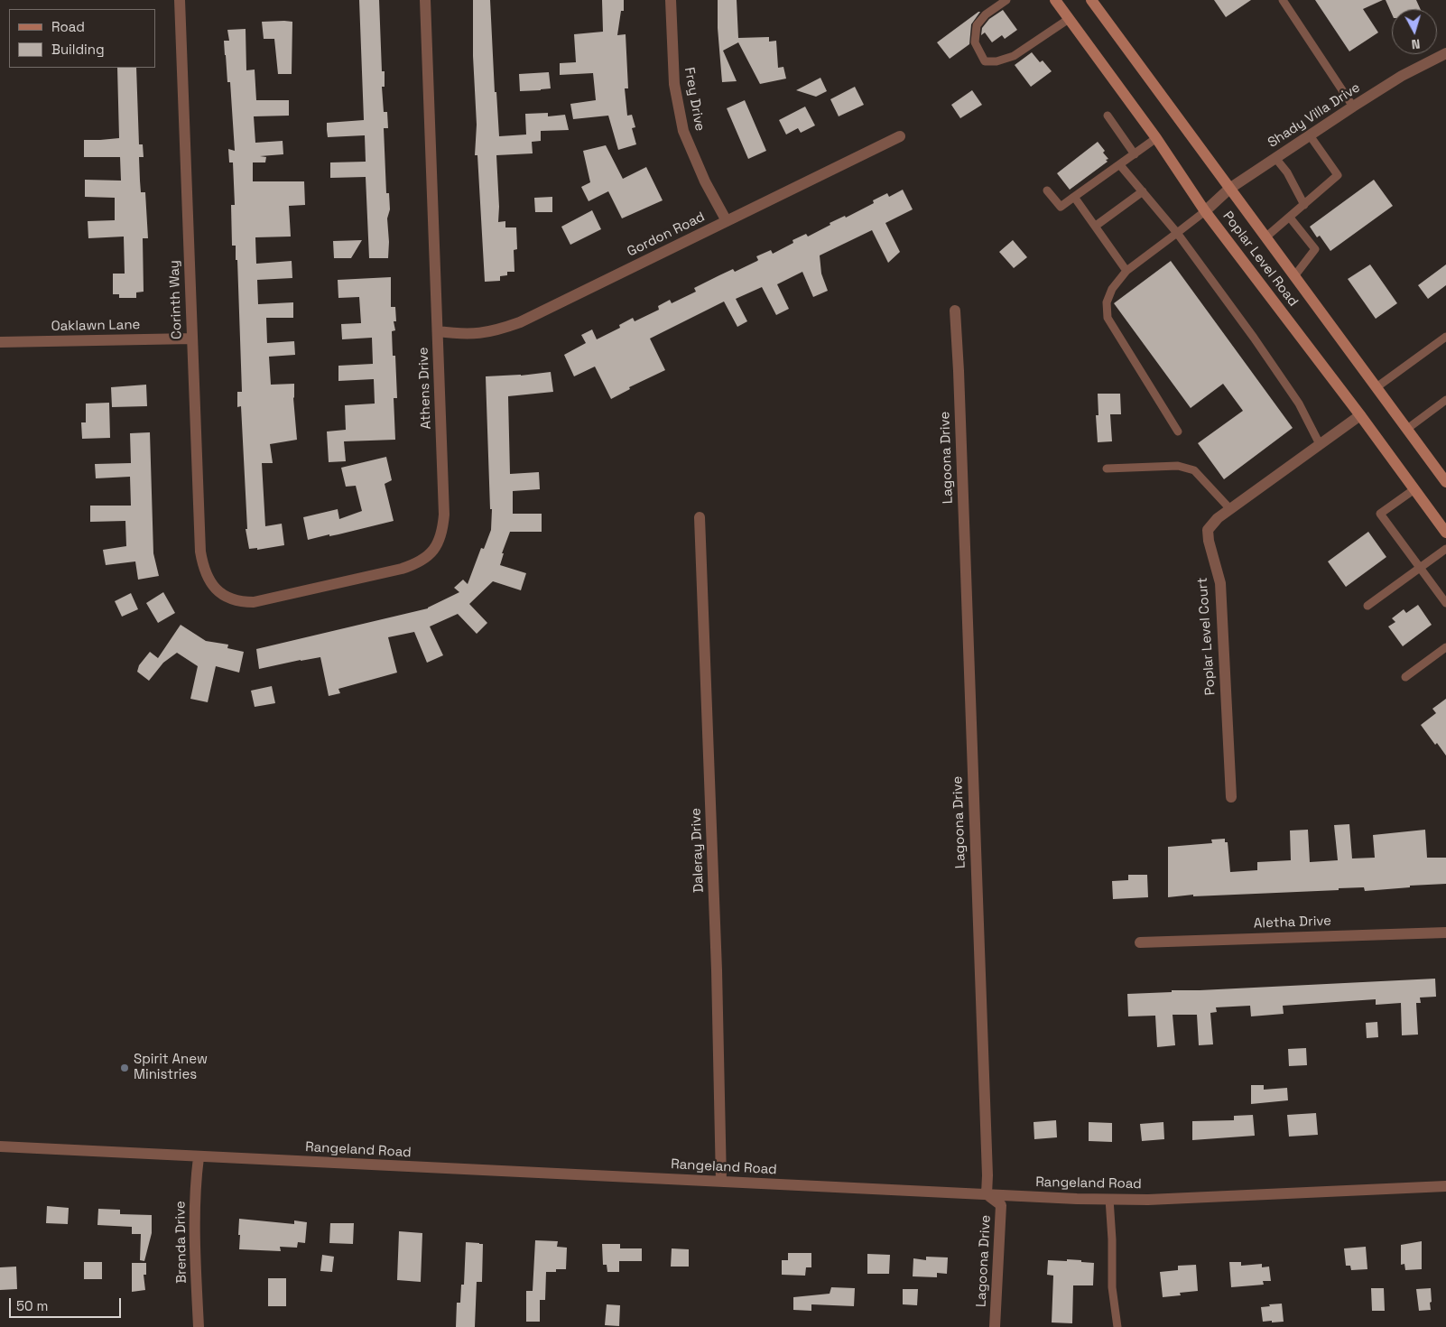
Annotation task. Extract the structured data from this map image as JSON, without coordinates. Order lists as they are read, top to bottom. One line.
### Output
{"streets":{"main road":["Poplar Level Road"],"street":["Frey Drive","Shady Villa Drive","Gordon Road","Corinth Way","Oaklawn Lane","Athens Drive","Lagoona Drive","Poplar Level Court","Daleray Drive","Aletha Drive","Rangeland Road","Brenda Drive"]},"crossings":[["Frey Drive","Gordon Road"],["Shady Villa Drive","Poplar Level Road"],["Gordon Road","Athens Drive"],["Poplar Level Road","Poplar Level Court"],["Corinth Way","Oaklawn Lane"],["Corinth Way","Athens Drive"],["Lagoona Drive","Rangeland Road"],["Daleray Drive","Rangeland Road"],["Rangeland Road","Brenda Drive"]],"places":["Spirit Anew Ministries"],"legend":["Road","Building"],"scale_bar":"50 m","north":"bottom"}
